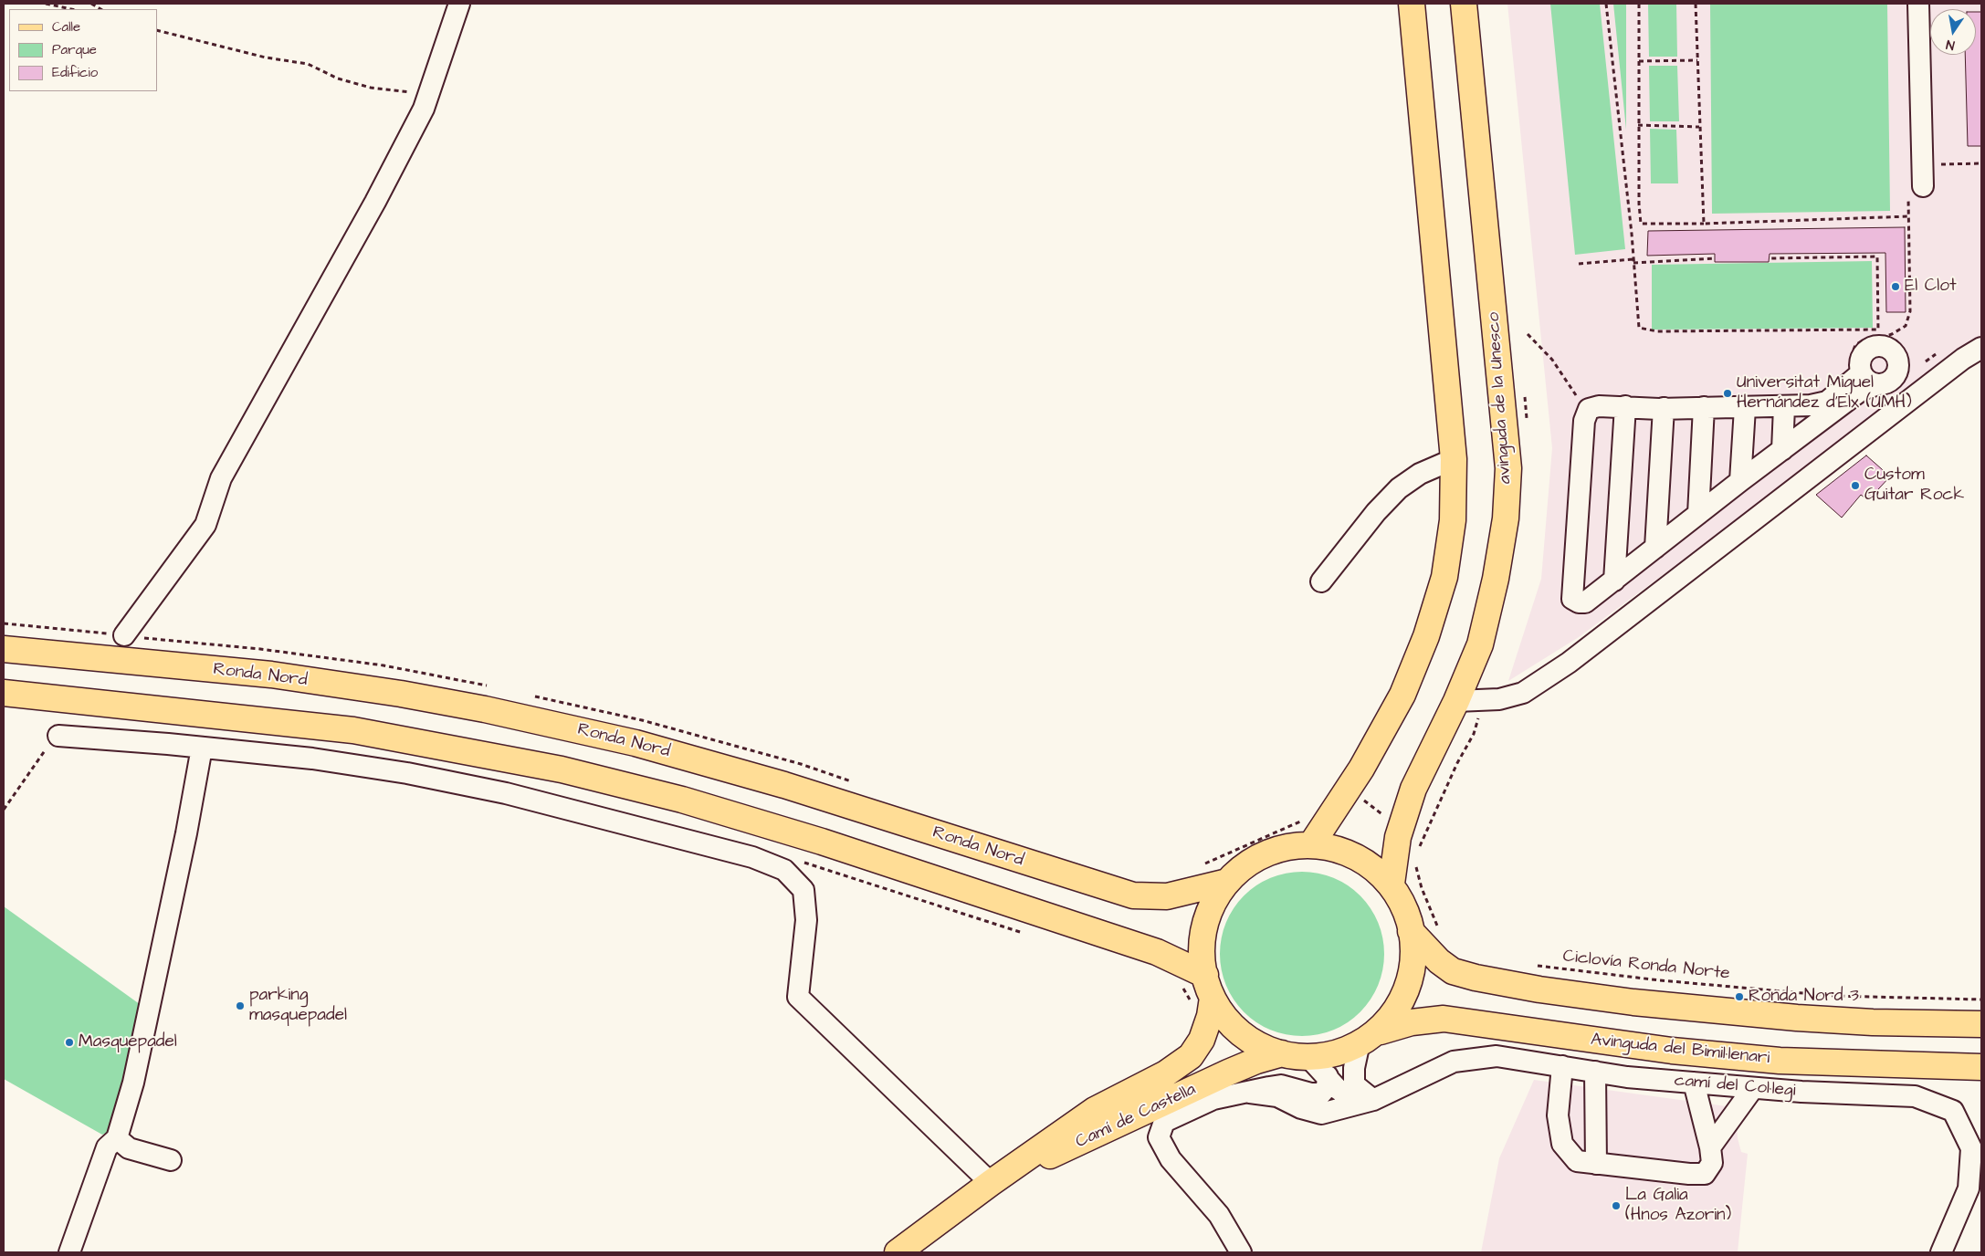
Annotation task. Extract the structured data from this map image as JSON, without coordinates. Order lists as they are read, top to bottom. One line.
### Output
{"streets":{"main road":["avinguda de la Unesco","Ronda Nord","Avinguda del Bimil·lenari","Camí de Castella"],"street":["camí del Col·legi"],"path":["Ciclovía Ronda Norte"]},"crossings":[["Avinguda del Bimil·lenari","Camí de Castella"]],"places":["El Clot","Universitat Miguel Hernández d'Elx (UMH)","Custom Guitar Rock","Ronda Nord 3","parking masquepadel","Masquepadel","La Galia (Hnos Azorin)"],"legend":["Calle","Parque","Edificio"],"north":"bottom"}
